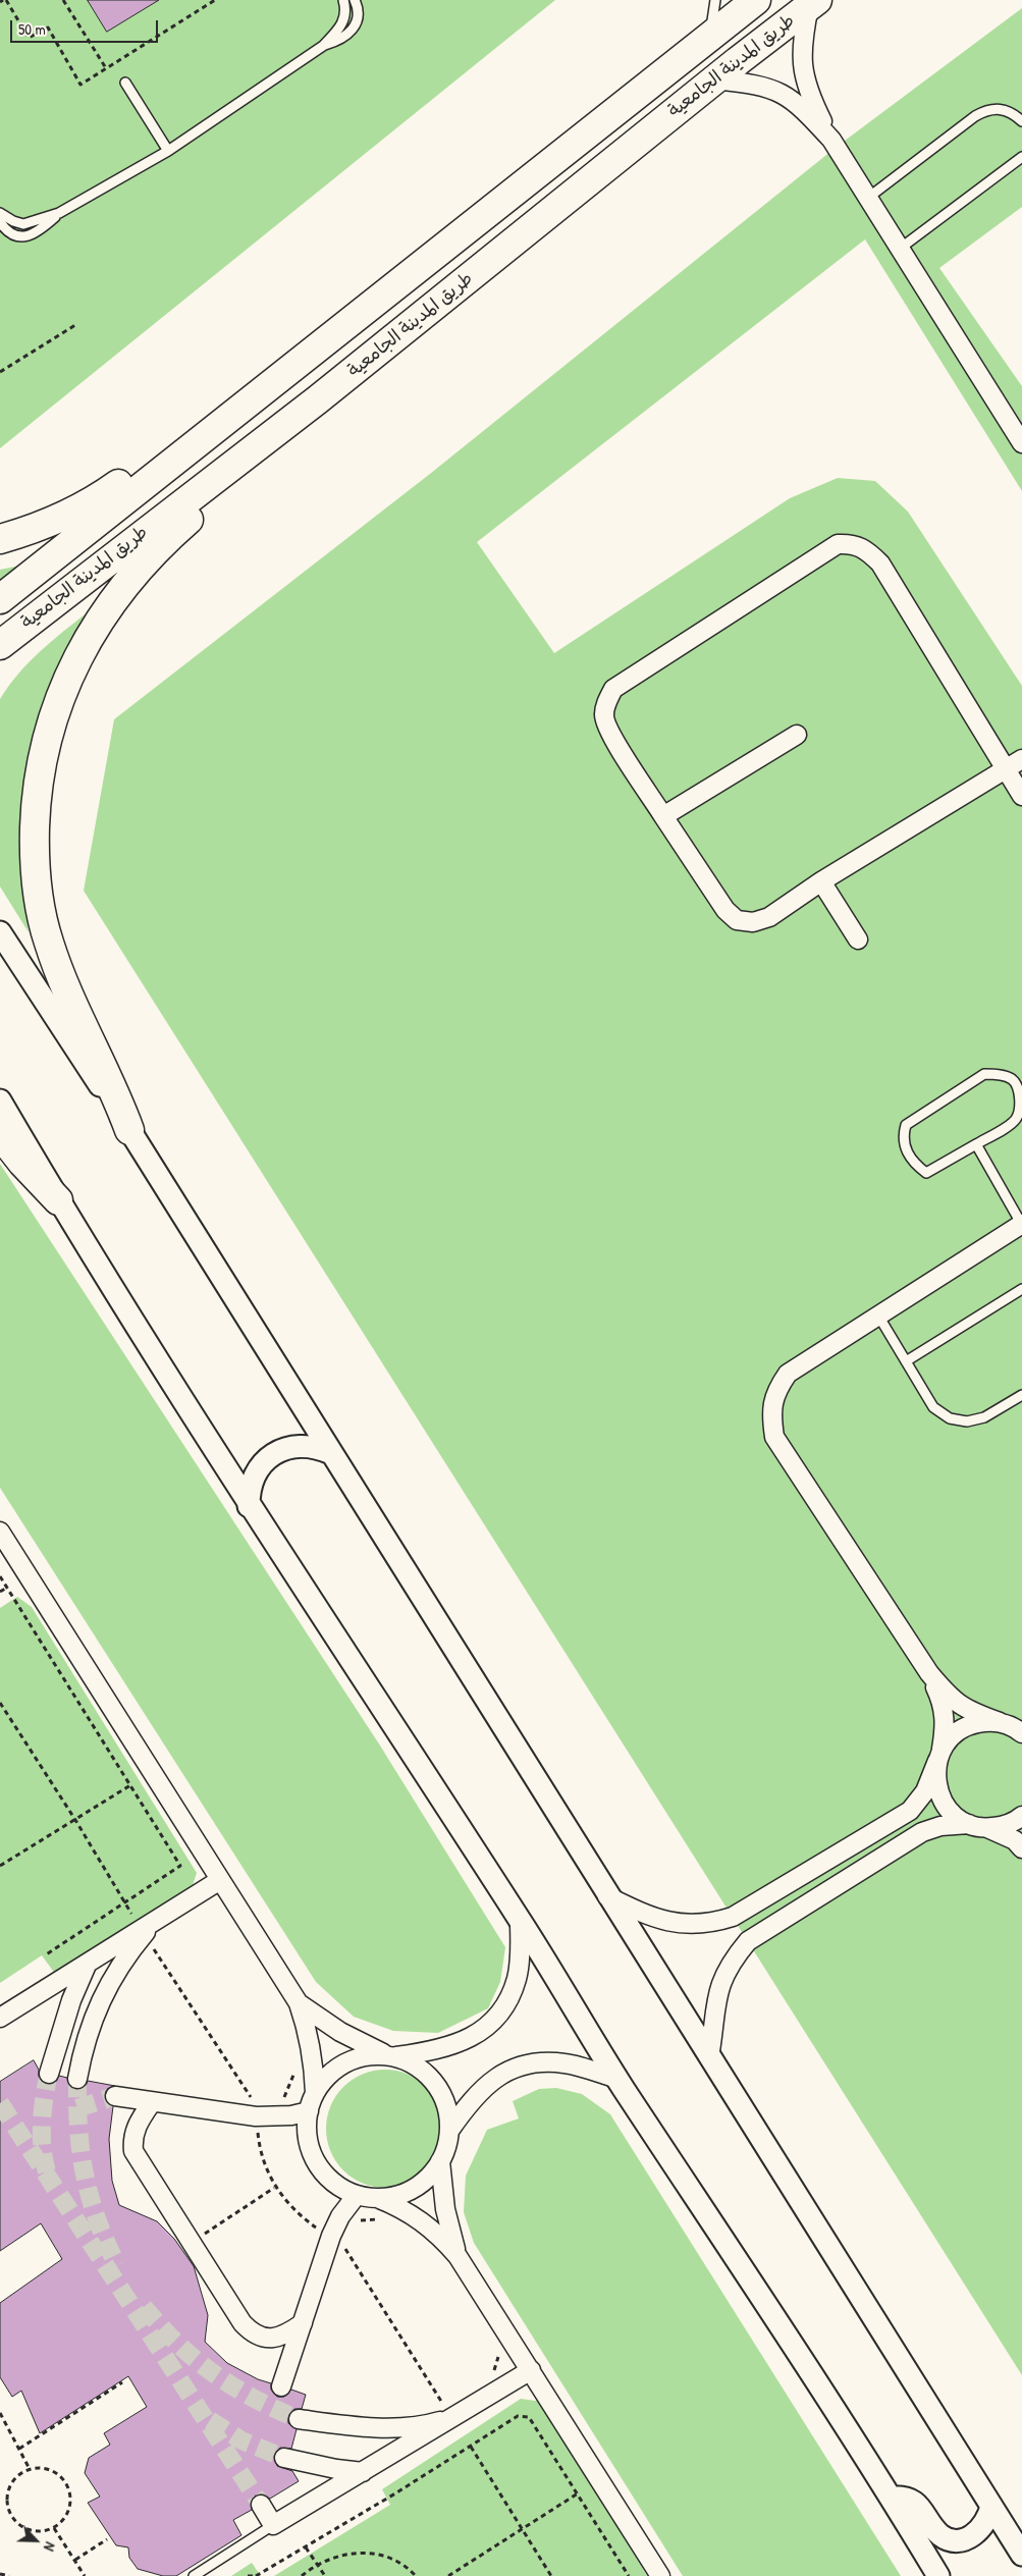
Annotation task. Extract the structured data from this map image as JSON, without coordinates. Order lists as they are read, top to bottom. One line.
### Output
{"streets":{"main road":["طريق المدينة الجامعية"]},"scale_bar":"50 m","north":"bottom right"}
